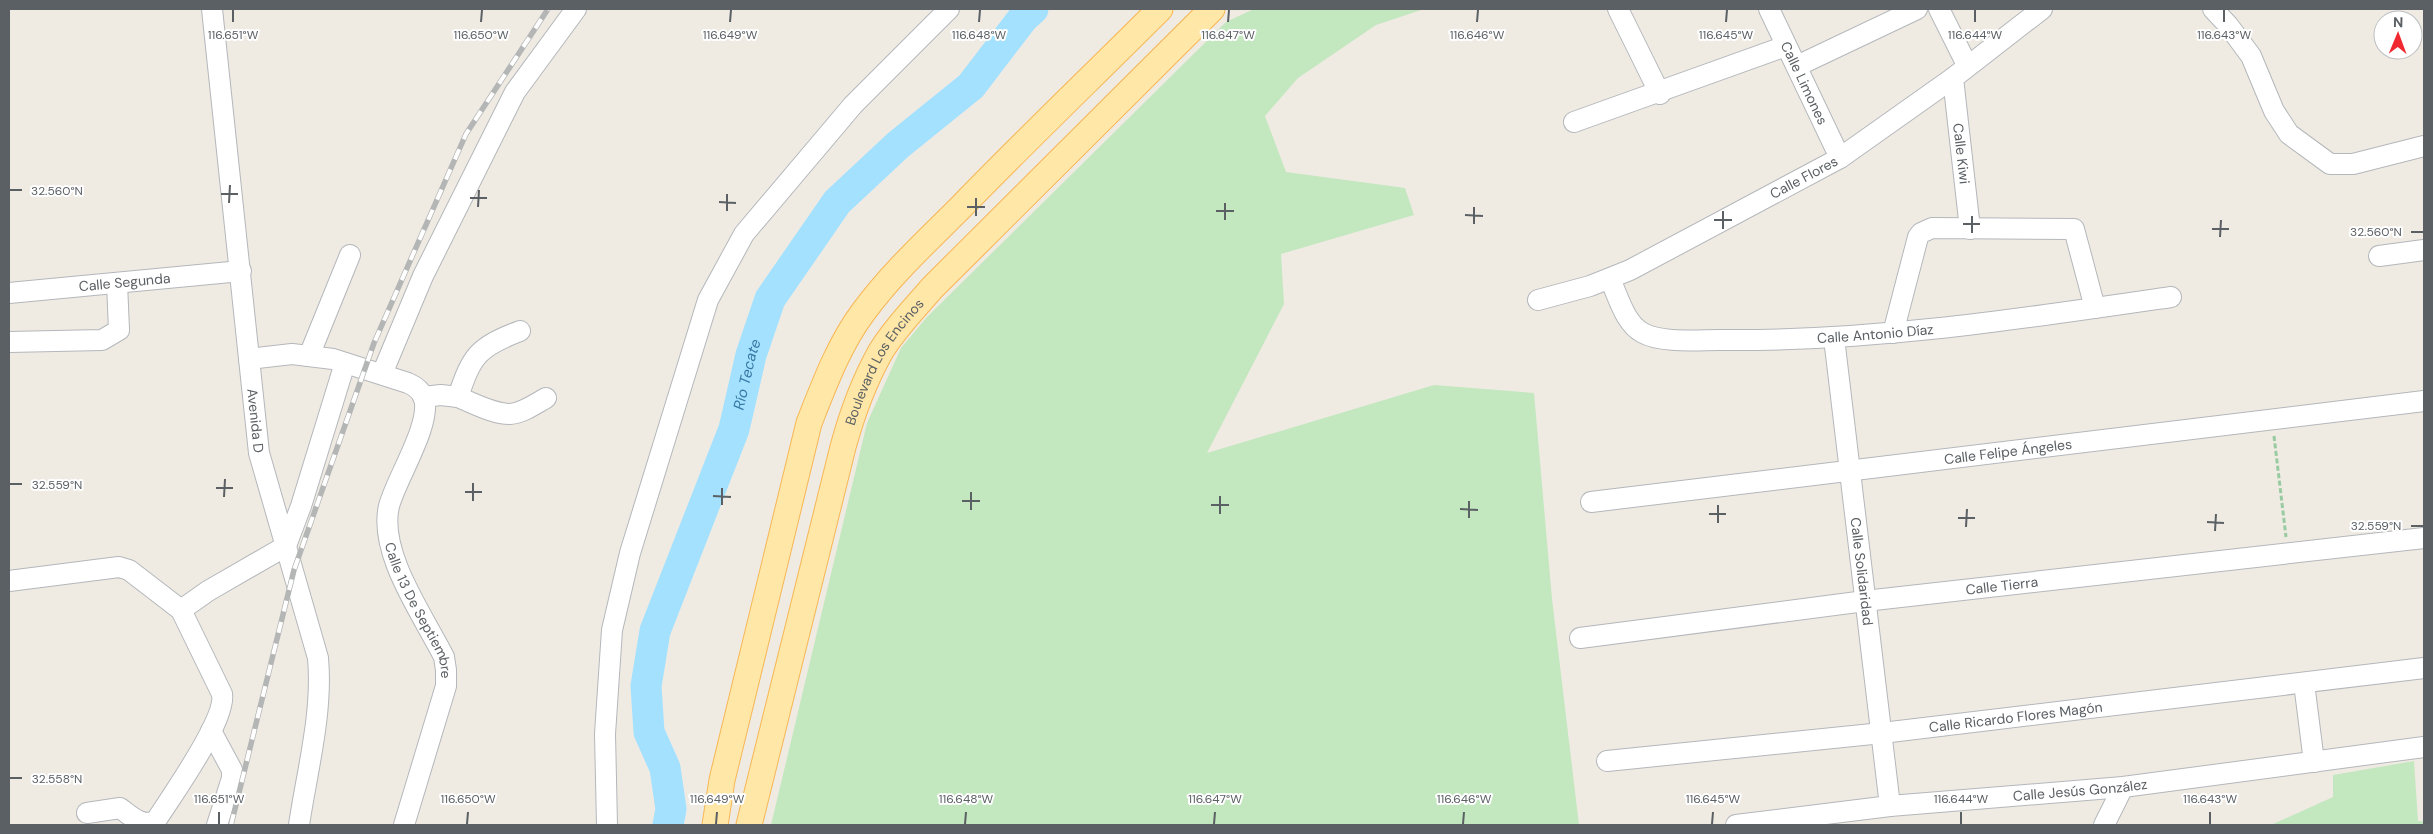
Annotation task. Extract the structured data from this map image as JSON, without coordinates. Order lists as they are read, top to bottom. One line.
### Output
{"streets":{"main road":["Boulevard Los Encinos"],"street":["Calle Limones","Calle Kiwi","Calle Flores","Calle Segunda","Calle Antonio Díaz","Avenida D","Calle Felipe Ángeles","Calle Solidaridad","Calle Tierra","Calle 13 De Septiembre","Calle Ricardo Flores Magón","Calle Jesús González"]},"crossings":[["Calle Limones","Calle Flores"],["Calle Kiwi","Calle Flores"],["Calle Flores","Calle Antonio Díaz"],["Calle Segunda","Avenida D"],["Calle Antonio Díaz","Calle Solidaridad"],["Calle Felipe Ángeles","Calle Solidaridad"],["Calle Solidaridad","Calle Tierra"],["Calle Solidaridad","Calle Ricardo Flores Magón"],["Calle Solidaridad","Calle Jesús González"]],"water":["Río Tecate"],"north":"top","coordinates":["116.651°W","116.650°W","116.649°W","116.648°W","116.647°W","116.646°W","116.645°W","116.644°W","116.643°W","32.560°N","32.559°N","32.558°N"]}
